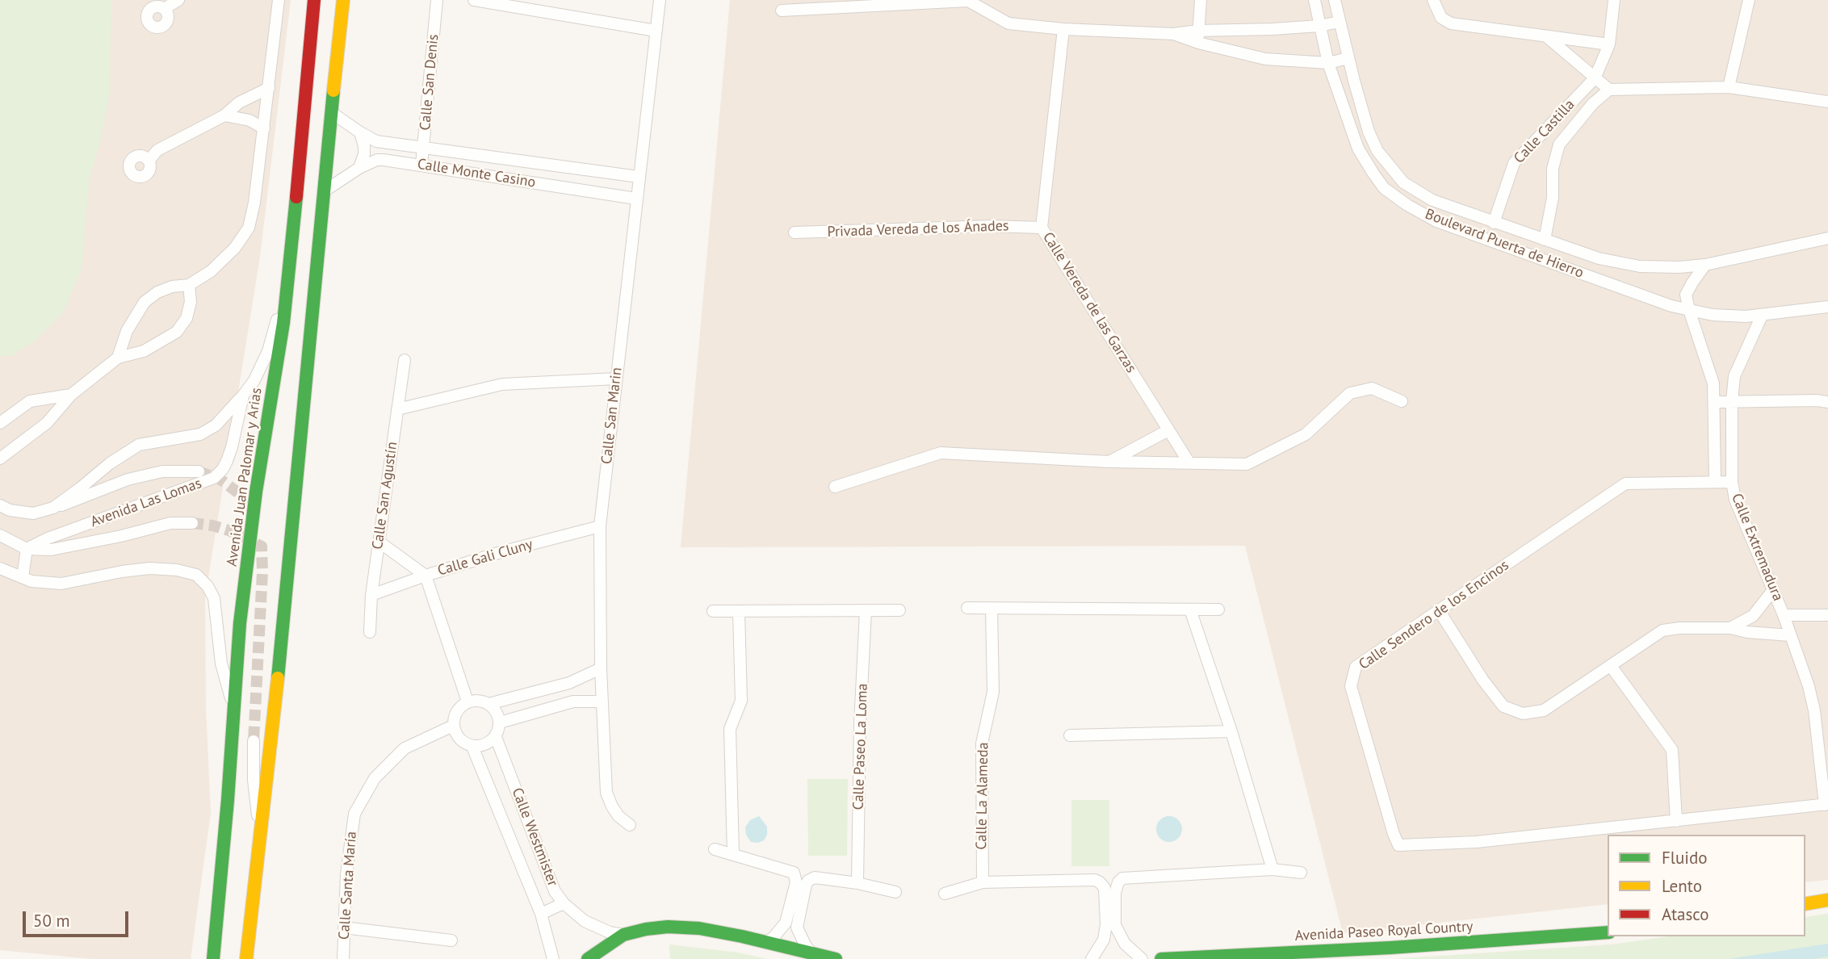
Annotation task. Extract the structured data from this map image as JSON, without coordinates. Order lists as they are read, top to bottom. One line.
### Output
{"streets":{"main road":["Avenida Juan Palomar y Arias","Avenida Paseo Royal Country"],"street":["Calle San Denis","Calle Castilla","Calle Monte Casino","Privada Vereda de los Ánades","Boulevard Puerta de Hierro","Calle Vereda de las Garzas","Calle San Marin","Calle San Agustín","Avenida Las Lomas","Calle Extremadura","Calle Gali Cluny","Calle Sendero de los Encinos","Calle Paseo La Loma","Calle La Alameda","Calle Westmister","Calle Santa María"]},"crossings":[["Calle San Denis","Calle Monte Casino"],["Calle Castilla","Boulevard Puerta de Hierro"],["Calle Monte Casino","Calle San Marin"],["Privada Vereda de los Ánades","Calle Vereda de las Garzas"],["Boulevard Puerta de Hierro","Calle Extremadura"],["Calle San Marin","Calle Gali Cluny"],["Avenida Juan Palomar y Arias","Avenida Las Lomas"],["Calle San Agustín","Calle Gali Cluny"],["Calle Extremadura","Calle Sendero de los Encinos"],["Calle Westmister","Calle Santa María"]],"legend":["Fluido","Lento","Atasco"],"scale_bar":"50 m"}
